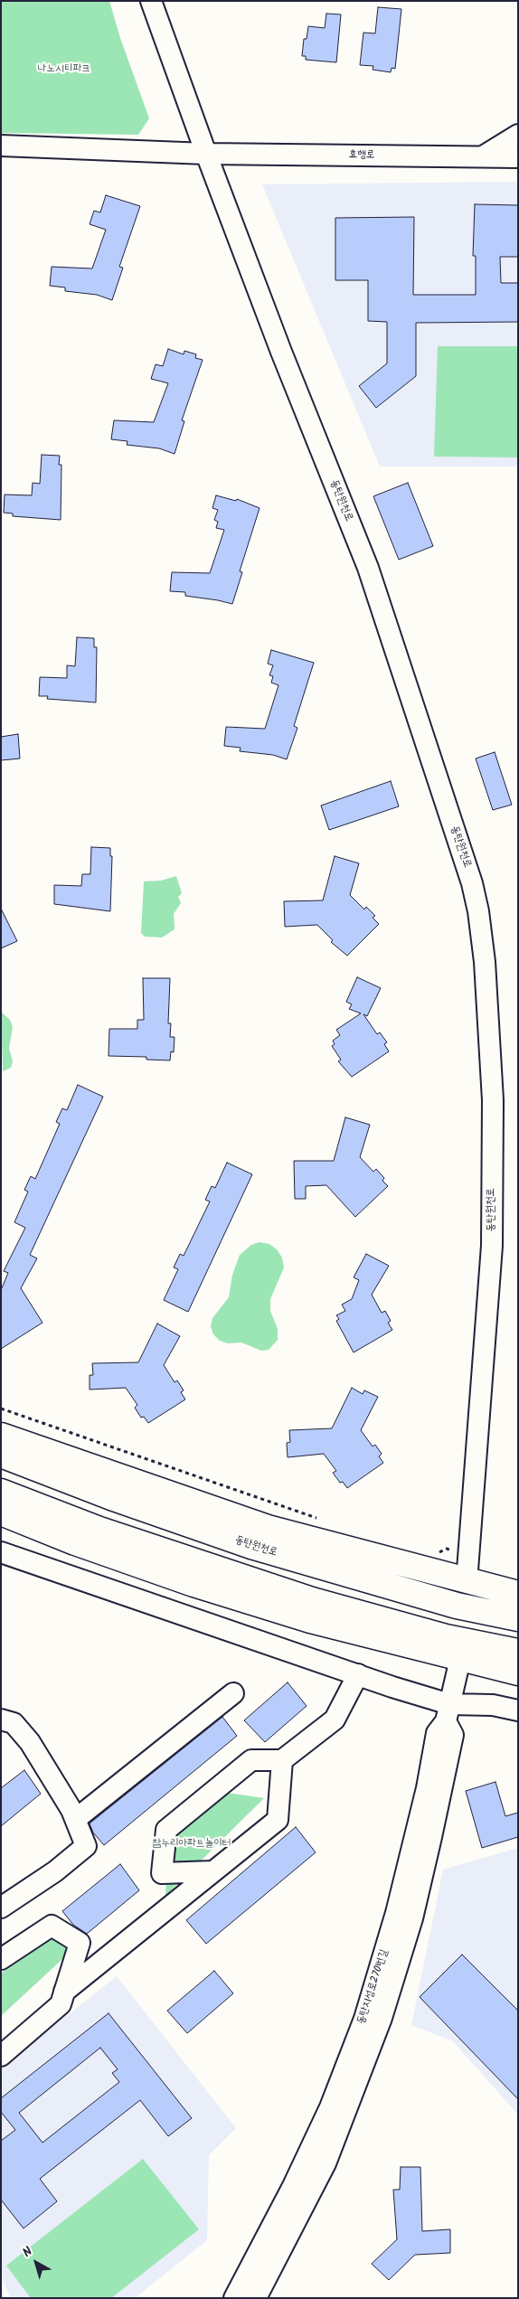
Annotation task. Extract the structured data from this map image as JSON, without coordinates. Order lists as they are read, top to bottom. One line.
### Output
{"streets":{"main road":["동탄원천로"],"street":["효행로","동탄지성로270번길"]},"crossings":[["효행로","동탄원천로"]],"parks":["나노시티파크","참누리아파트놀이터"],"north":"top left"}
